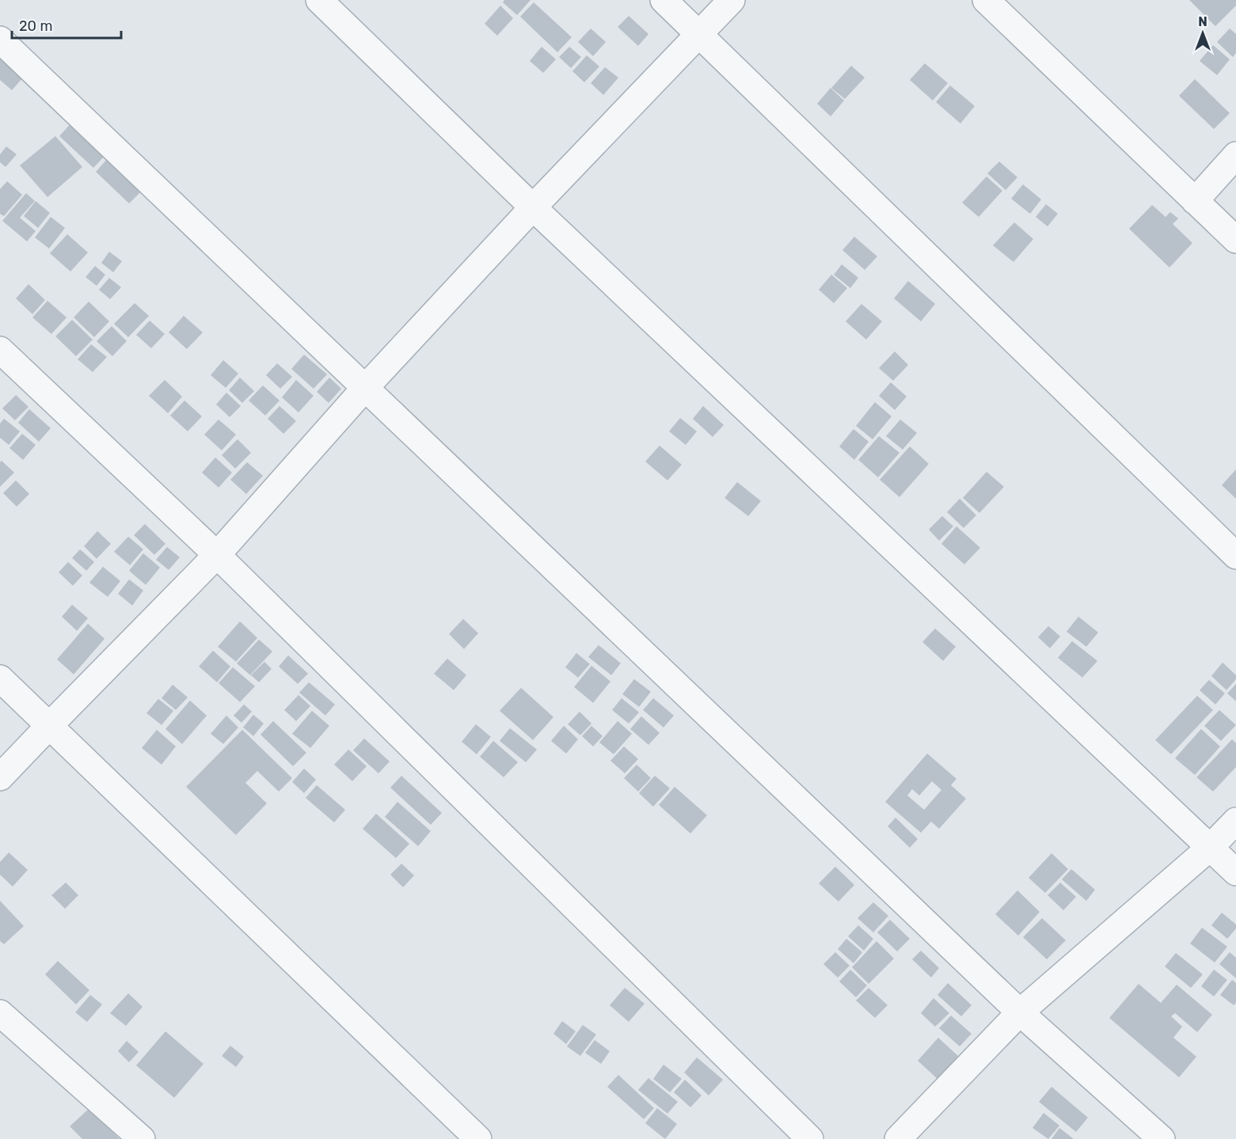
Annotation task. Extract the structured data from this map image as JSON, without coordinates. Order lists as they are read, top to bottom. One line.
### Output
{"scale_bar":"20 m","north":"top"}
